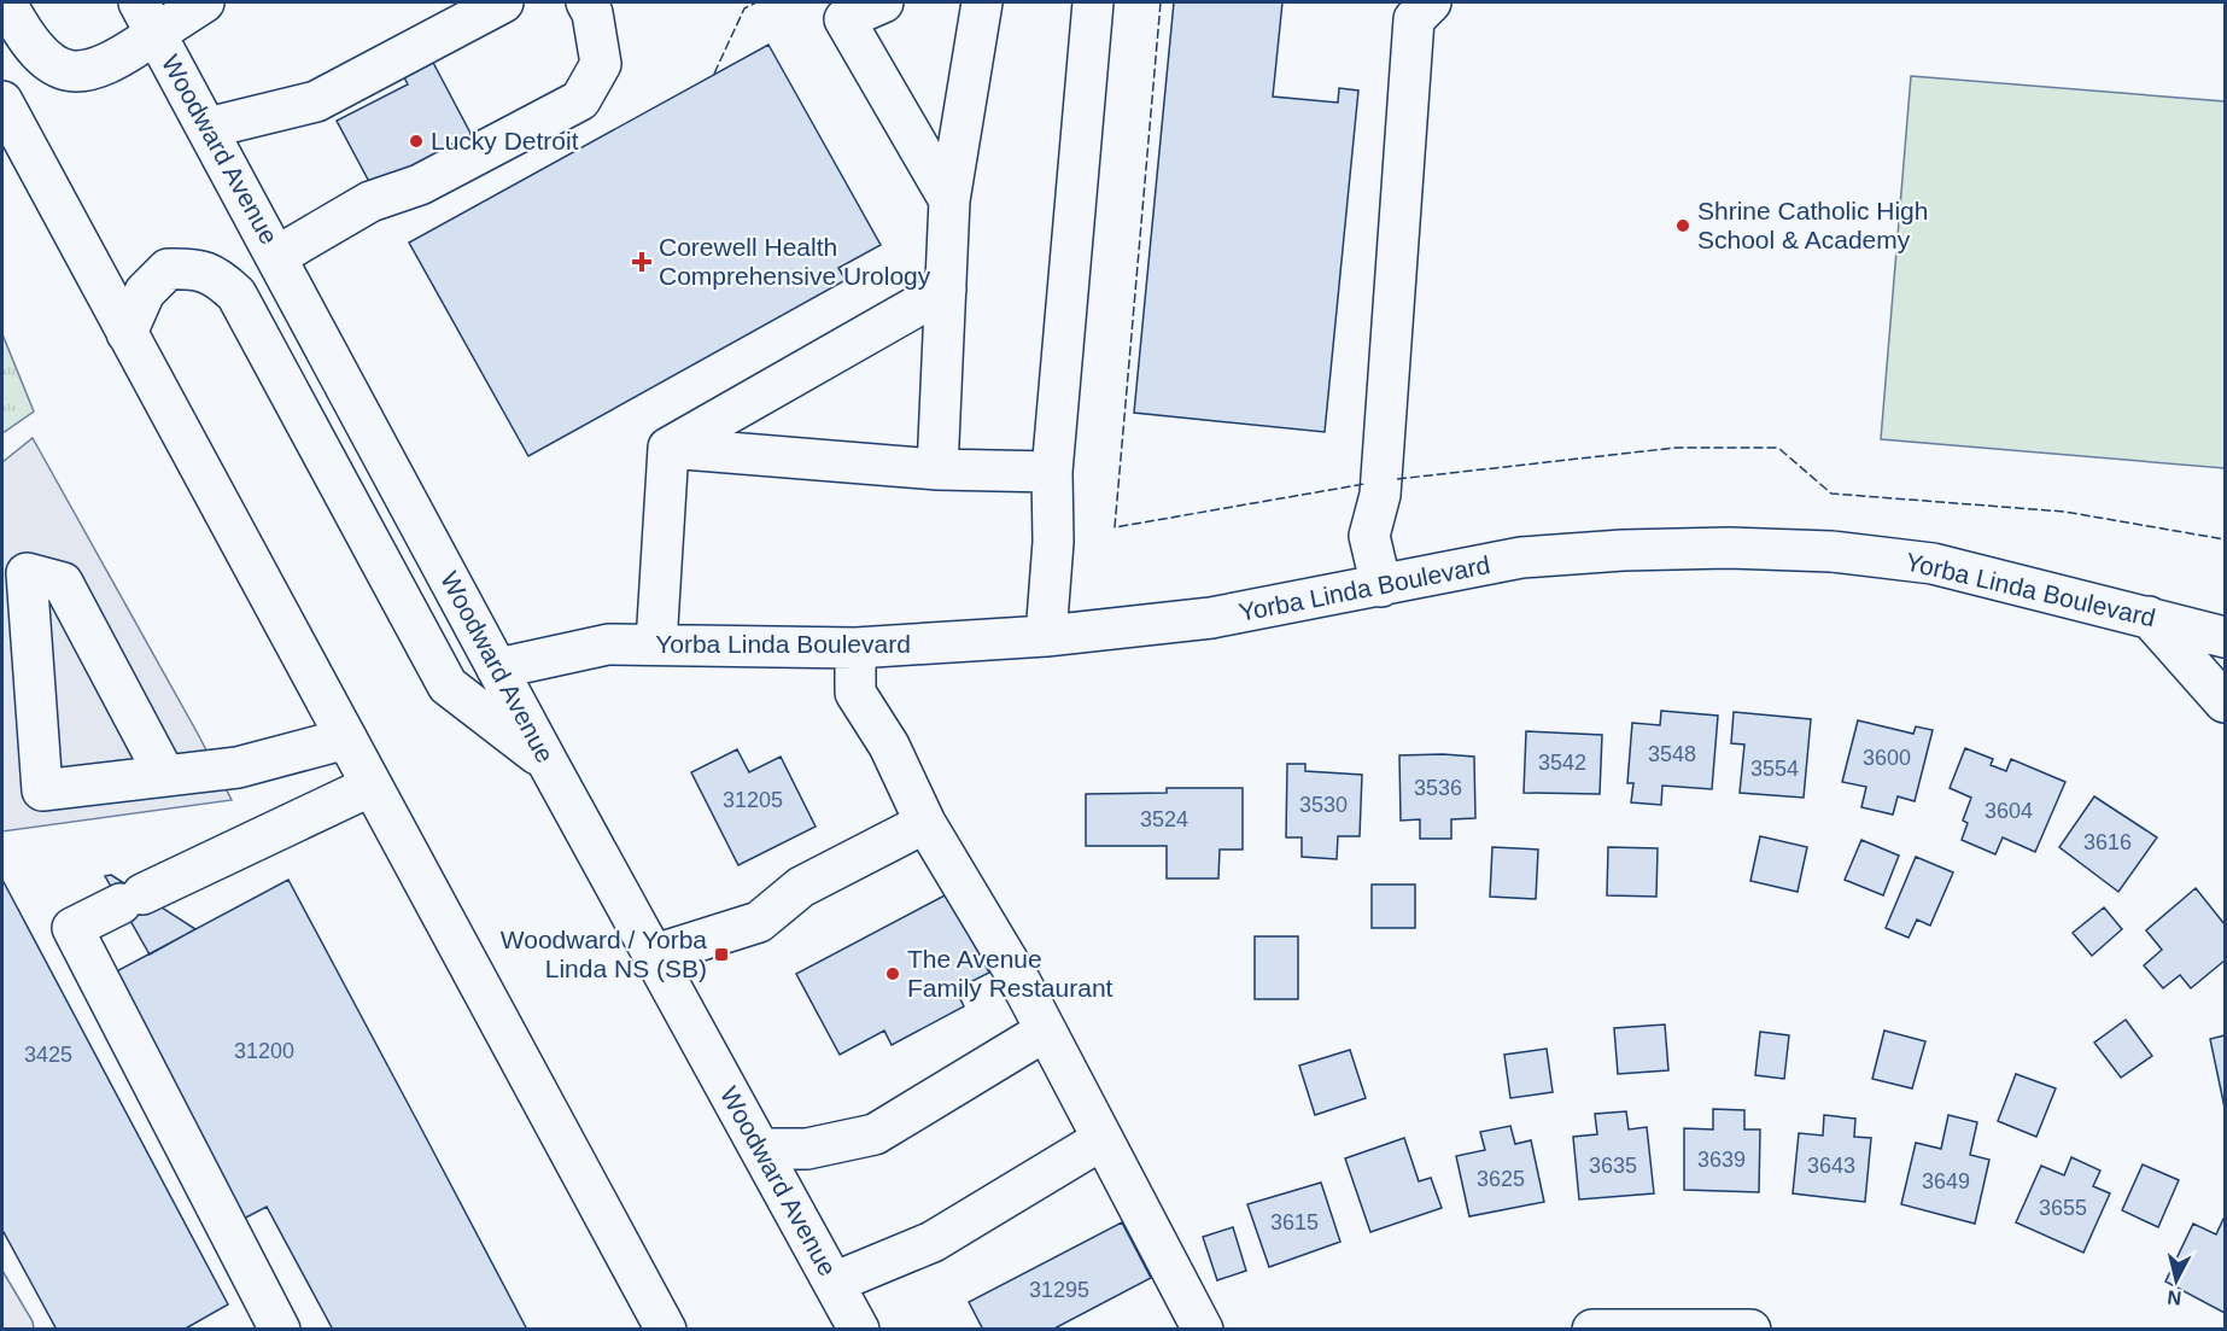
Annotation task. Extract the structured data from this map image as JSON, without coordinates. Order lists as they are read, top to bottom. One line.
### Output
{"streets":{"main road":["Woodward Avenue","Yorba Linda Boulevard"]},"crossings":[["Woodward Avenue","Yorba Linda Boulevard"]],"places":{"other":["Lucky Detroit","Shrine Catholic High School & Academy","The Avenue Family Restaurant"],"health":["Corewell Health Comprehensive Urology"],"transit":["Woodward / Yorba Linda NS (SB)"]},"house_numbers":["3548","3600","3542","3554","3536","31205","3530","3604","3524","3616","31200","3425","3639","3635","3643","3625","3649","3655","3615","31295"],"north":"bottom"}
